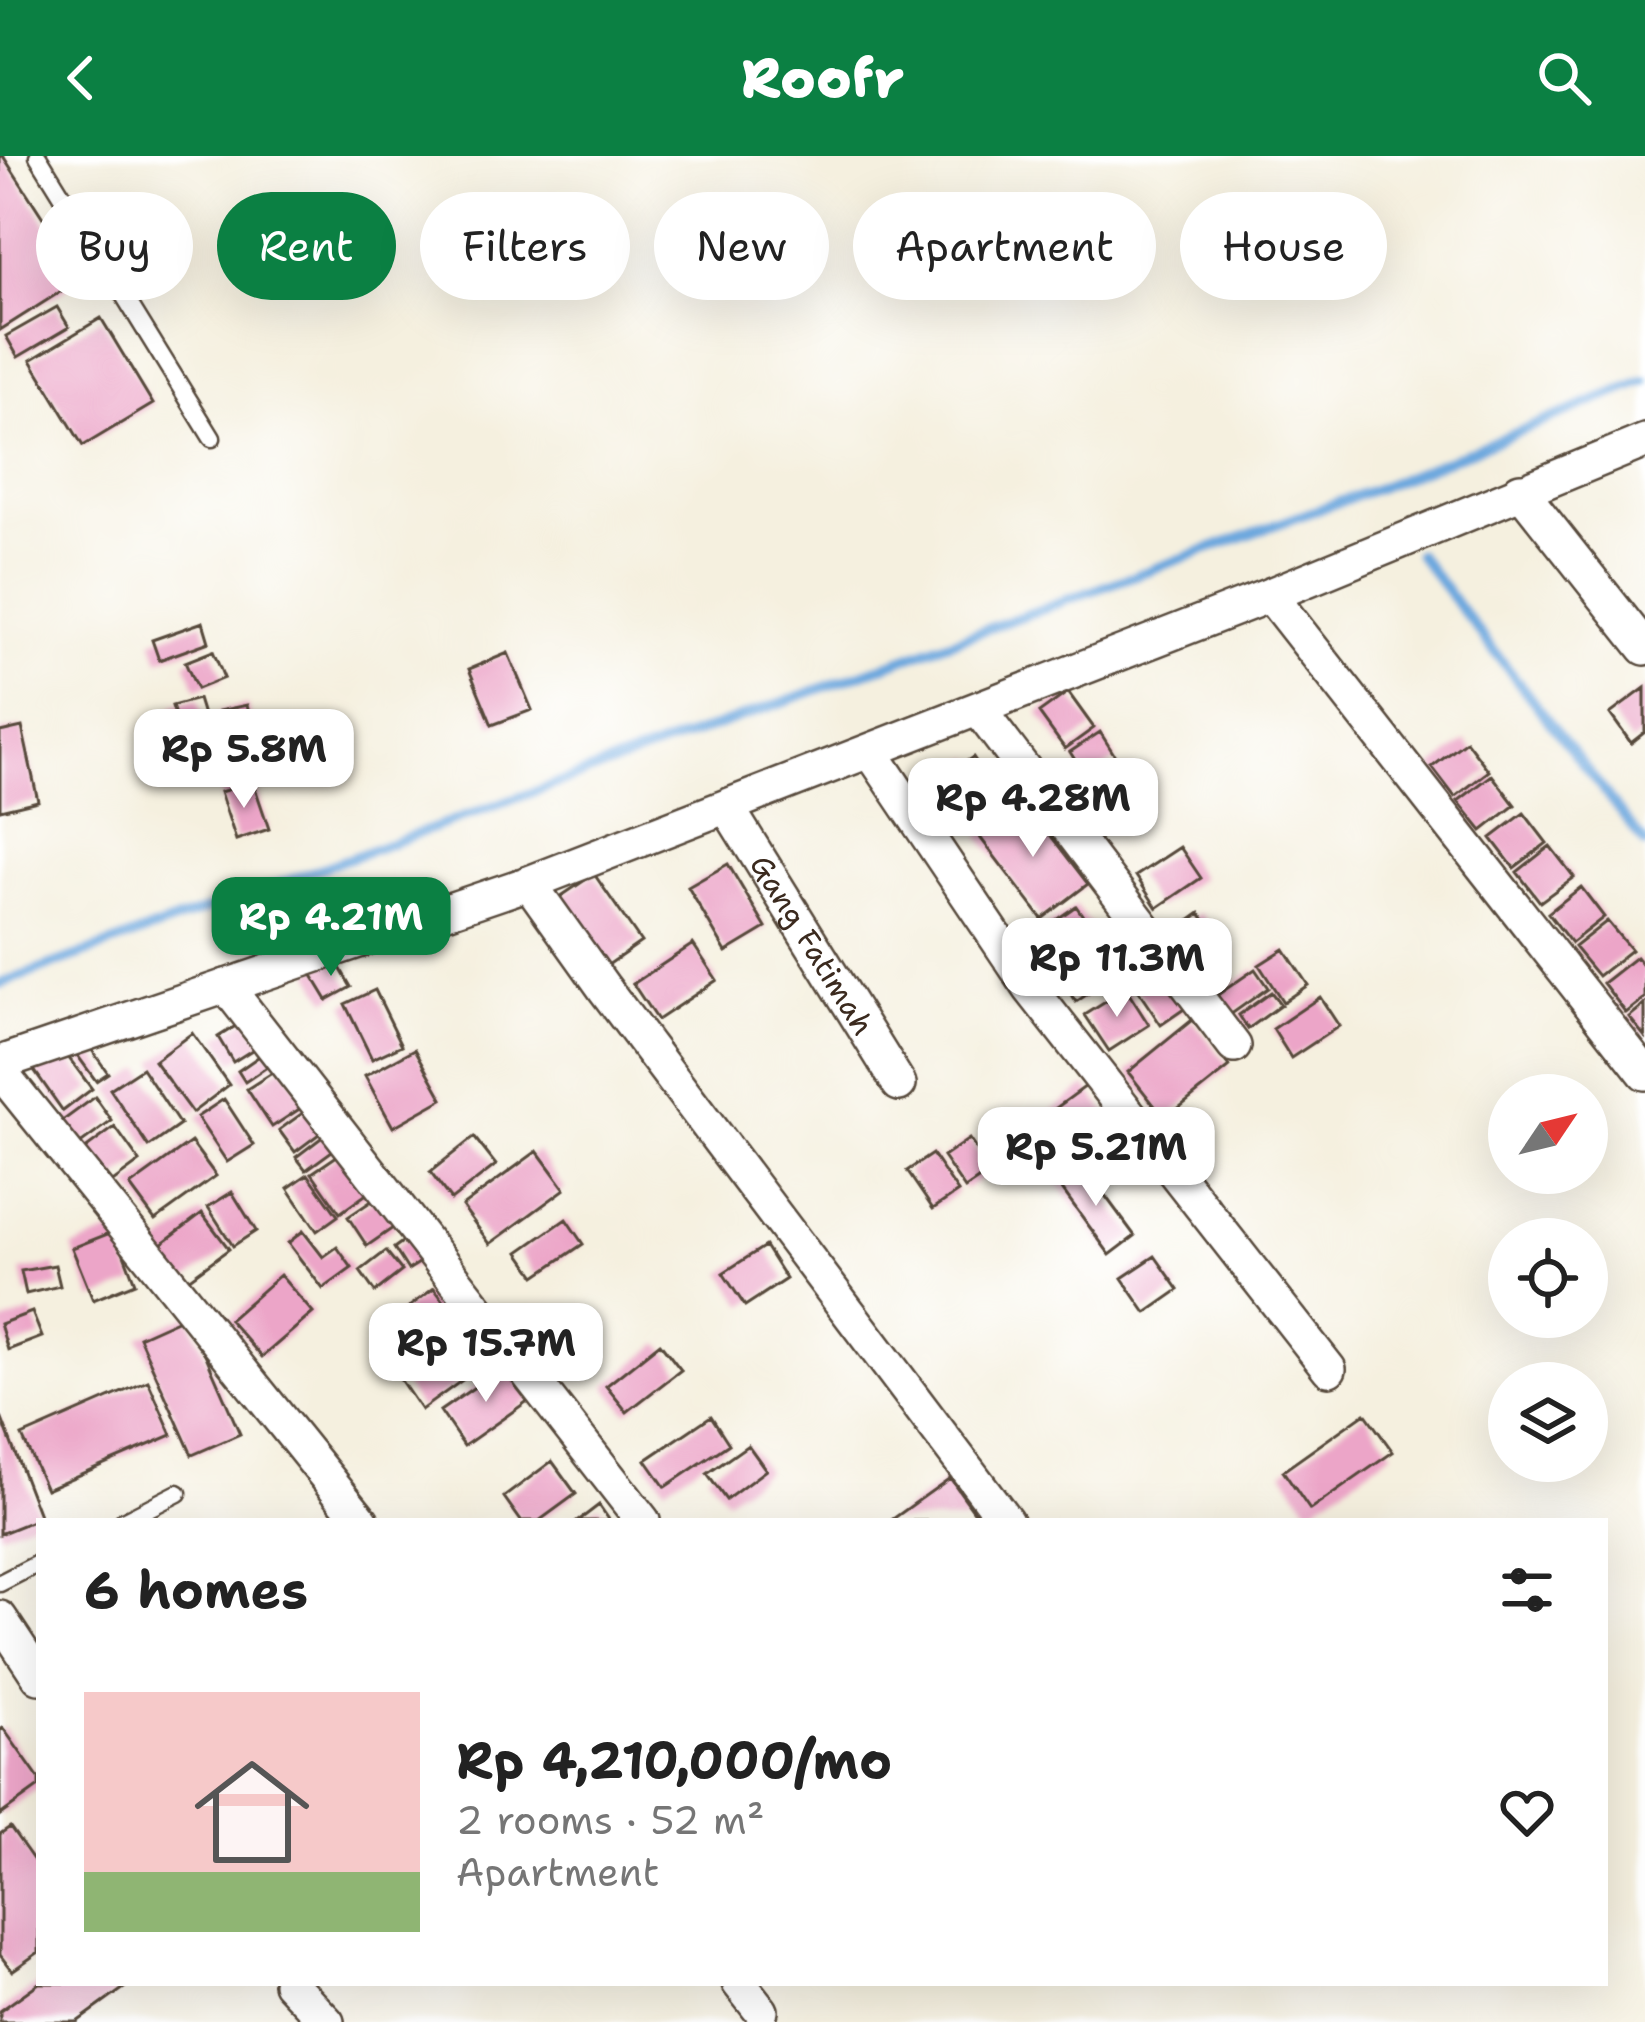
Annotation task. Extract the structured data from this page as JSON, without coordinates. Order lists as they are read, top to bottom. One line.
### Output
{"streets":{"street":["Gang Fatimah"]},"north":"top right","page":{"header":"Roofr","chip":["Buy","Rent","Filters","New","Apartment","House"],"price":["Rp 5.8M","Rp 4.28M","Rp 4.21M","Rp 11.3M","Rp 5.21M","Rp 15.7M"],"heading":"6 homes","list":[{"name":"Rp 4,210,000/mo","note":"2 rooms · 52 m² · Apartment"}]}}
